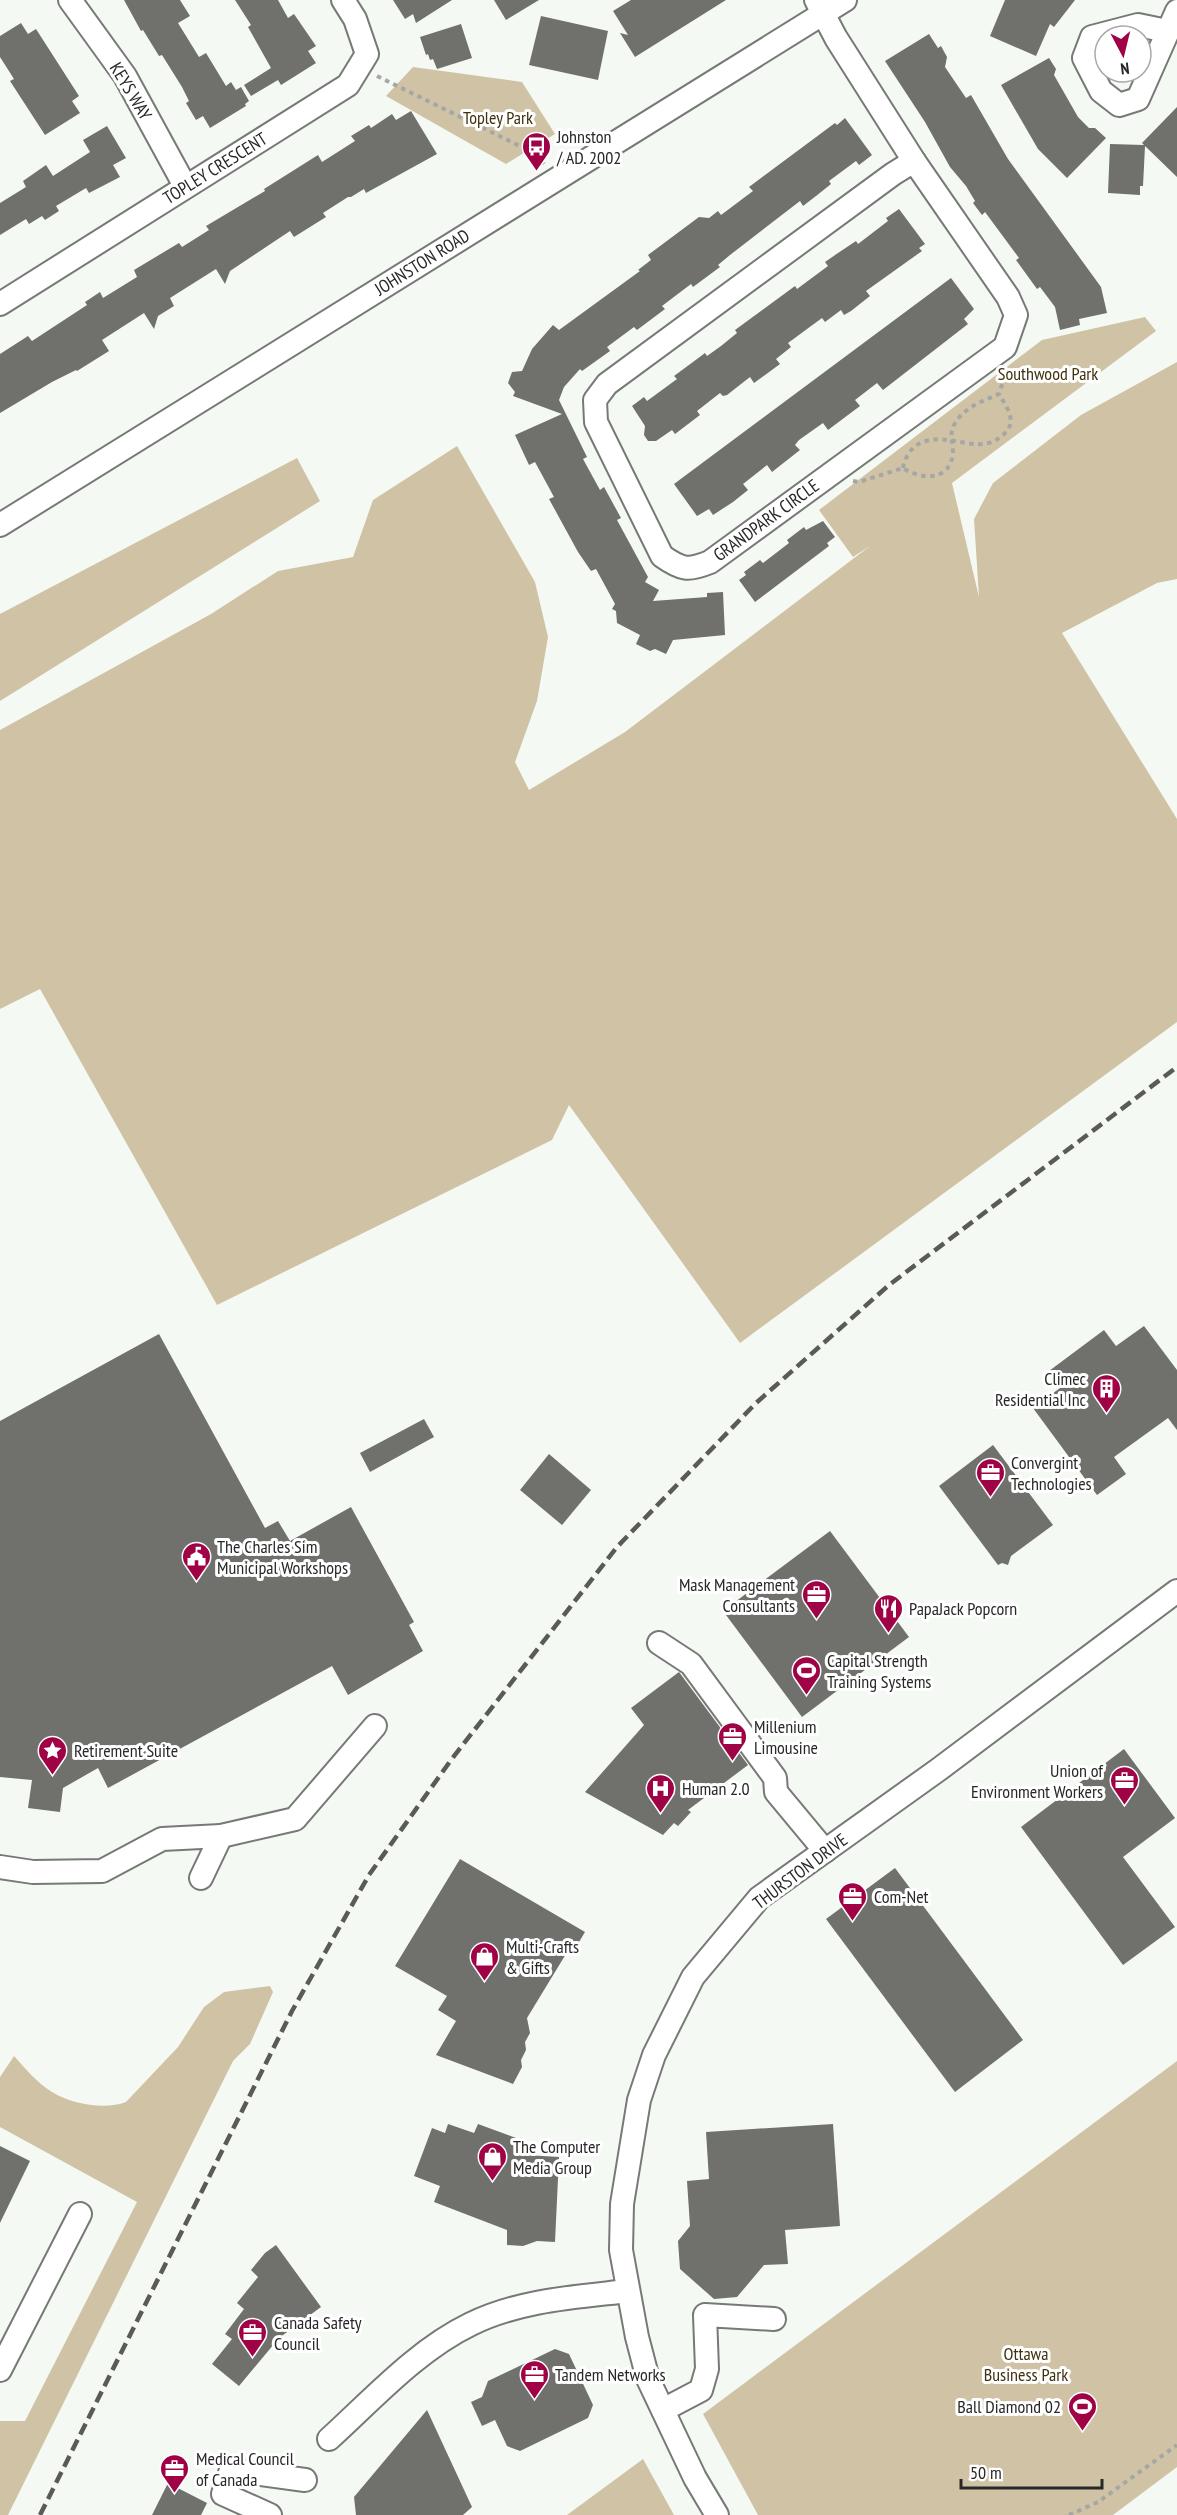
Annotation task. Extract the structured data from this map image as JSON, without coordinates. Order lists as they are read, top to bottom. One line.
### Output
{"streets":{"street":["KEYS WAY","TOPLEY CRESCENT","JOHNSTON ROAD","GRANDPARK CIRCLE","THURSTON DRIVE"]},"crossings":[["KEYS WAY","TOPLEY CRESCENT"]],"parks":["Topley Park","Southwood Park","Ottawa Business Park"],"places":{"bus stop":["Johnston / AD. 2002"],"building":["Climec Residential Inc"],"office":["Convergint Technologies","Mask Management Consultants","Millenium Limousine","Union of Environment Workers","Com-Net","Canada Safety Council","Tandem Networks","Medical Council of Canada"],"public building":["The Charles Sim Municipal Workshops"],"restaurant":["PapaJack Popcorn"],"sports":["Capital Strength Training Systems","Ball Diamond 02"],"place":["Retirement Suite"],"hospital":["Human 2.0"],"shop":["Multi-Crafts & Gifts","The Computer Media Group"]},"scale_bar":"50 m","north":"bottom"}
